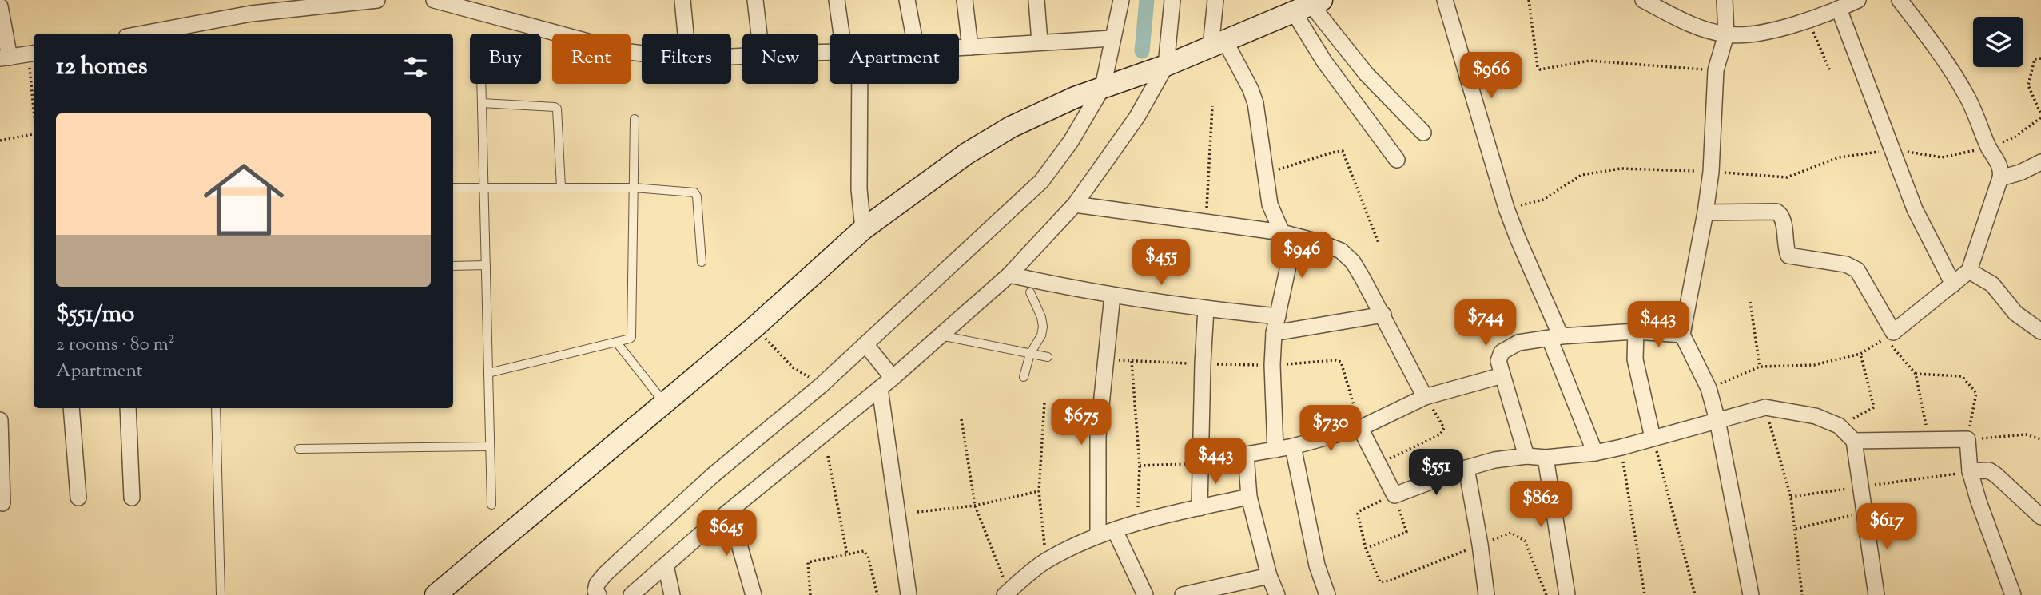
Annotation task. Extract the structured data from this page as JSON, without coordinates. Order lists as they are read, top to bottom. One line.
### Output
{"page":{"chip":["Buy","Rent","Filters","New","Apartment"],"heading":"12 homes","price":["$966","$946","$455","$744","$443","$675","$730","$443","$551","$862","$617","$645"],"list":[{"name":"$551/mo","note":"2 rooms · 80 m² · Apartment"}]}}
